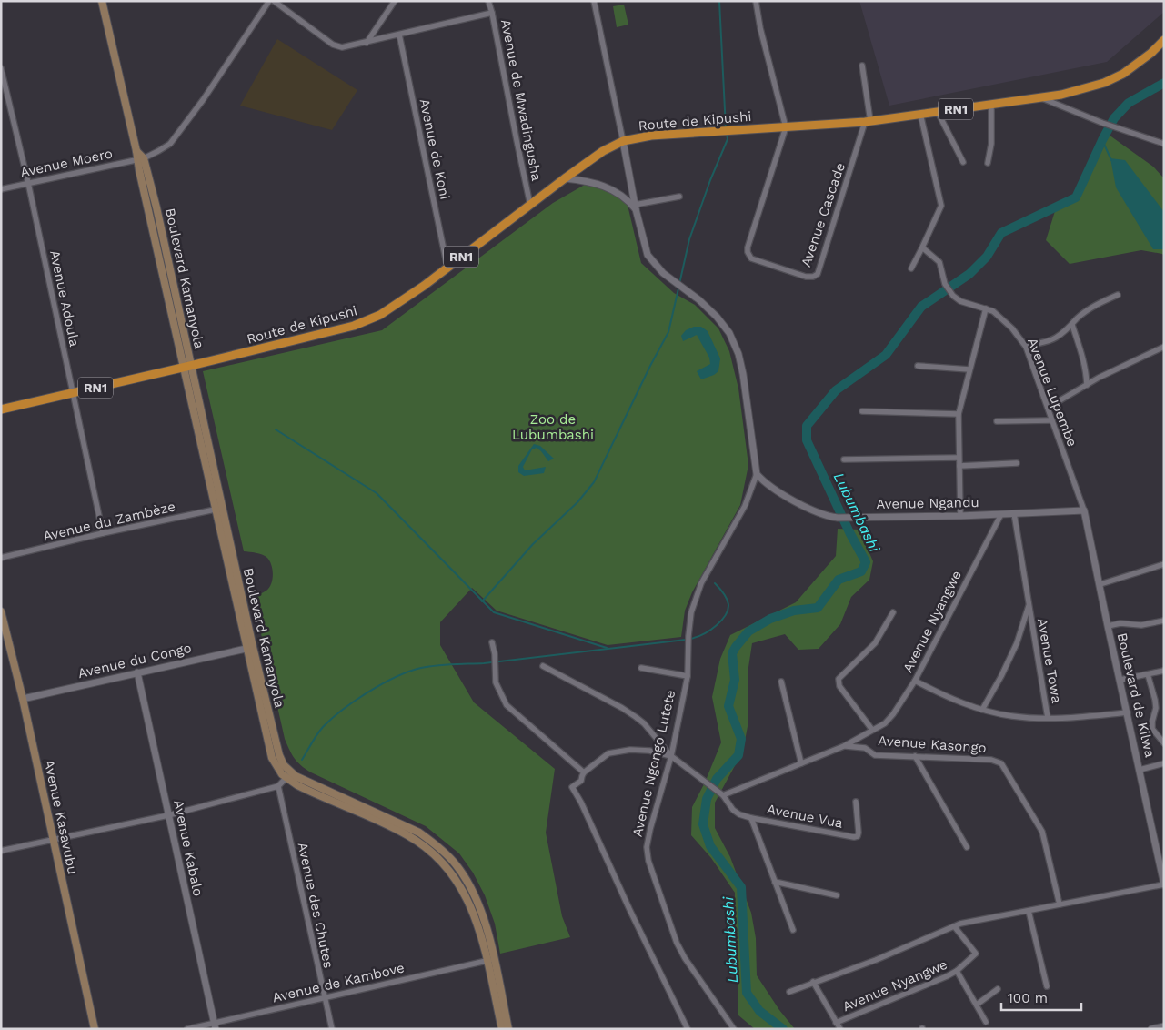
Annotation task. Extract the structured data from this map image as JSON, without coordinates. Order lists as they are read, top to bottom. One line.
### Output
{"streets":{"highway":["RN1","Route de Kipushi"],"main road":["Boulevard Kamanyola","Avenue Kasavubu"],"street":["Avenue de Mwadingusha","Avenue de Koni","Avenue Moero","Avenue Cascade","Avenue Adoula","Avenue Lupembe","Avenue Ngandu","Avenue du Zambèze","Avenue Nyangwe","Avenue du Congo","Avenue Towa","Boulevard de Kilwa","Avenue Kasongo","Avenue Ngongo Lutete","Avenue Vua","Avenue Kabalo","Avenue des Chutes","Avenue de Kambove"]},"crossings":[["Avenue de Mwadingusha","Route de Kipushi"],["RN1","Route de Kipushi"],["RN1","Boulevard Kamanyola"],["RN1","Avenue Adoula"],["Route de Kipushi","Avenue de Koni"],["Route de Kipushi","Avenue Cascade"],["Route de Kipushi","Boulevard Kamanyola"],["Route de Kipushi","Avenue Ngongo Lutete"],["Avenue Moero","Boulevard Kamanyola"],["Avenue Moero","Avenue Adoula"],["Boulevard Kamanyola","Avenue du Zambèze"],["Boulevard Kamanyola","Avenue du Congo"],["Boulevard Kamanyola","Avenue de Kambove"],["Avenue Adoula","Avenue du Zambèze"],["Avenue Lupembe","Avenue Ngandu"],["Avenue Lupembe","Boulevard de Kilwa"],["Avenue Ngandu","Avenue Nyangwe"],["Avenue Ngandu","Avenue Towa"],["Avenue Ngandu","Boulevard de Kilwa"],["Avenue Ngandu","Avenue Ngongo Lutete"],["Avenue Nyangwe","Avenue Kasongo"],["Avenue Nyangwe","Avenue Vua"],["Avenue du Congo","Avenue Kasavubu"],["Avenue du Congo","Avenue Kabalo"],["Avenue Ngongo Lutete","Avenue Vua"],["Avenue Kabalo","Avenue de Kambove"],["Avenue des Chutes","Avenue de Kambove"]],"water":["Lubumbashi"],"parks":["Zoo de Lubumbashi"],"scale_bar":"100 m"}
